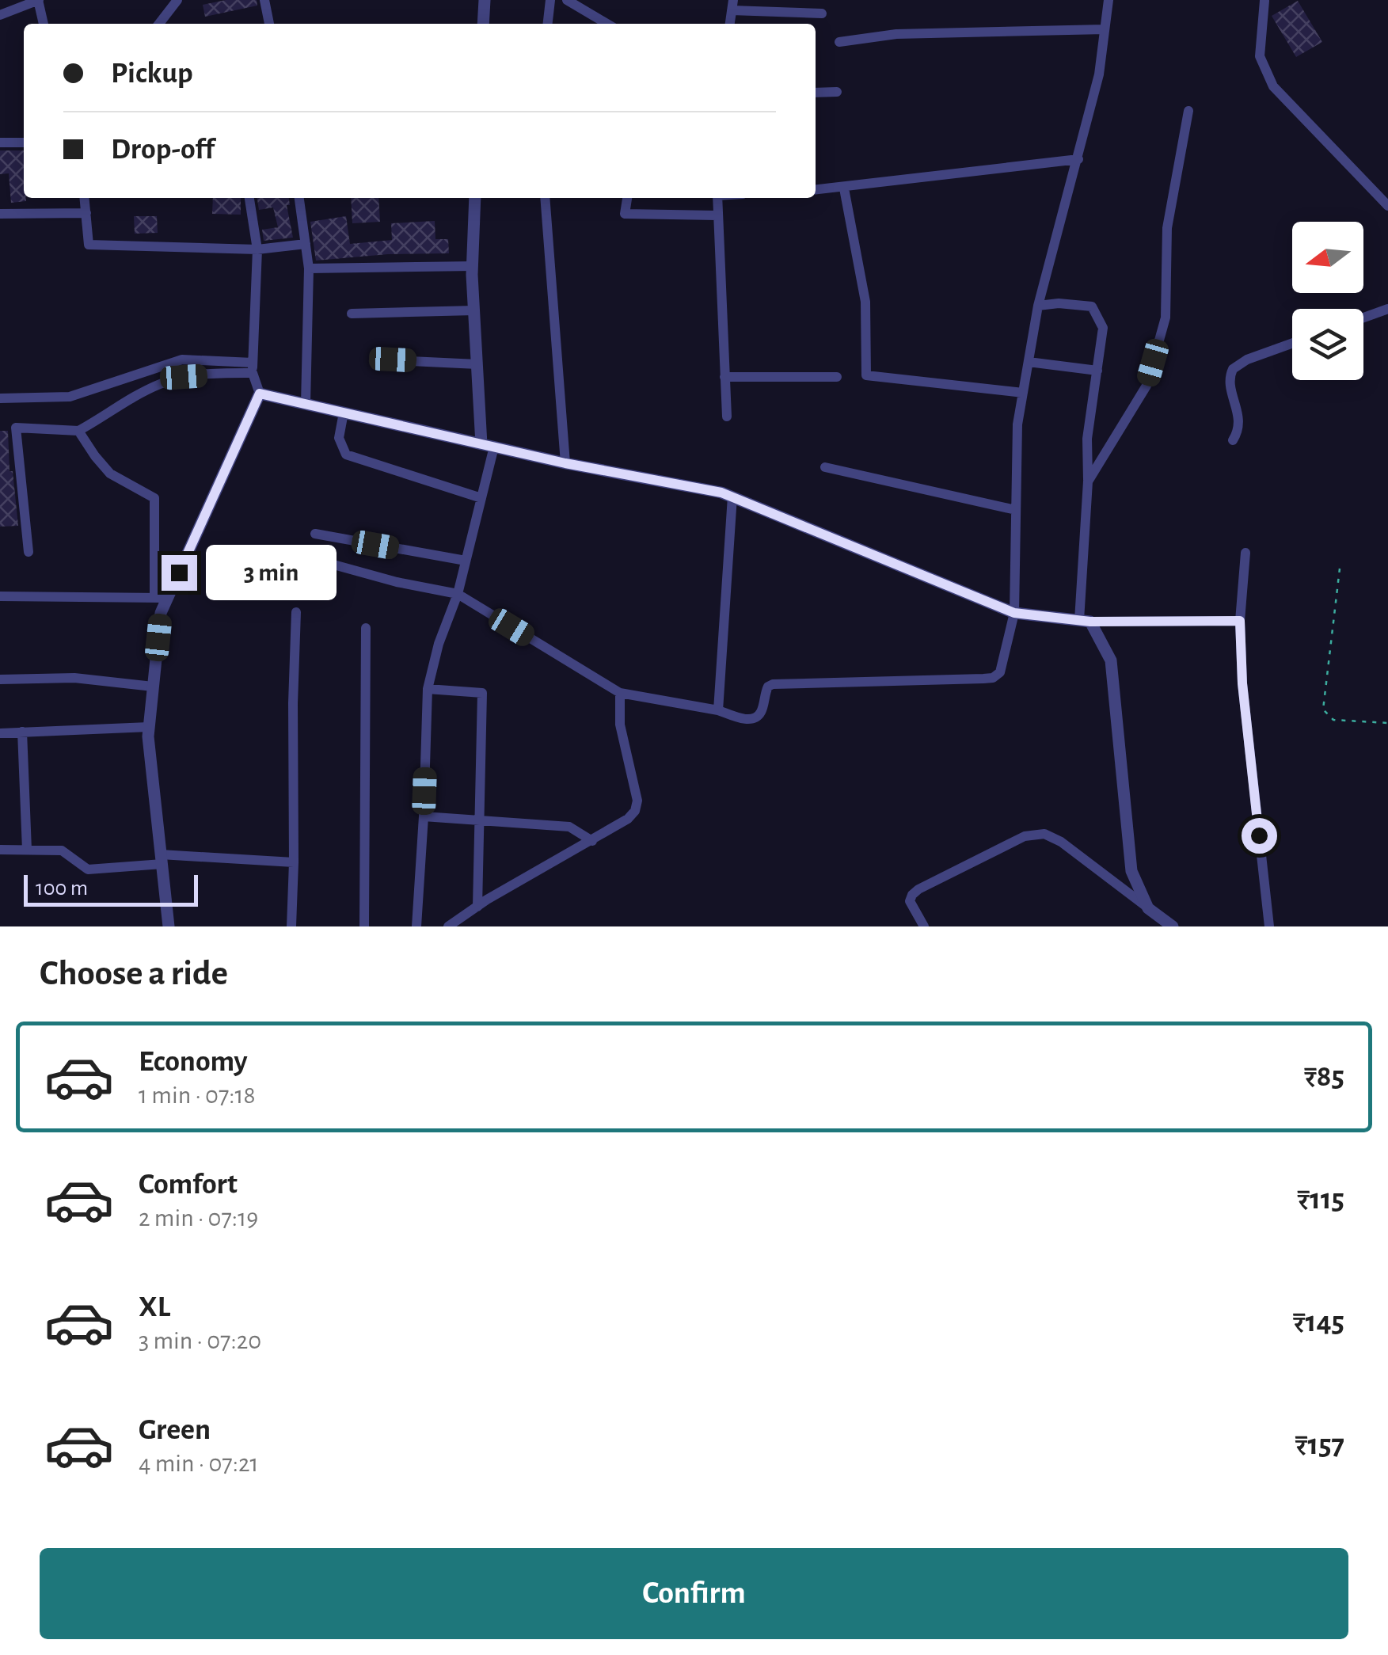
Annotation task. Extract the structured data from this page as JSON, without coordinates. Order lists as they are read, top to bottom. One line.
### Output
{"scale_bar":"100 m","north":"left","page":{"banner":["Pickup","Drop-off"],"bubble":"3 min","scale":"100 m","heading":"Choose a ride","list":[{"name":"Economy","note":"1 min · 07:18","value":"₹85"},{"name":"Comfort","note":"2 min · 07:19","value":"₹115"},{"name":"XL","note":"3 min · 07:20","value":"₹145"},{"name":"Green","note":"4 min · 07:21","value":"₹157"}],"buttons":"Confirm"}}
